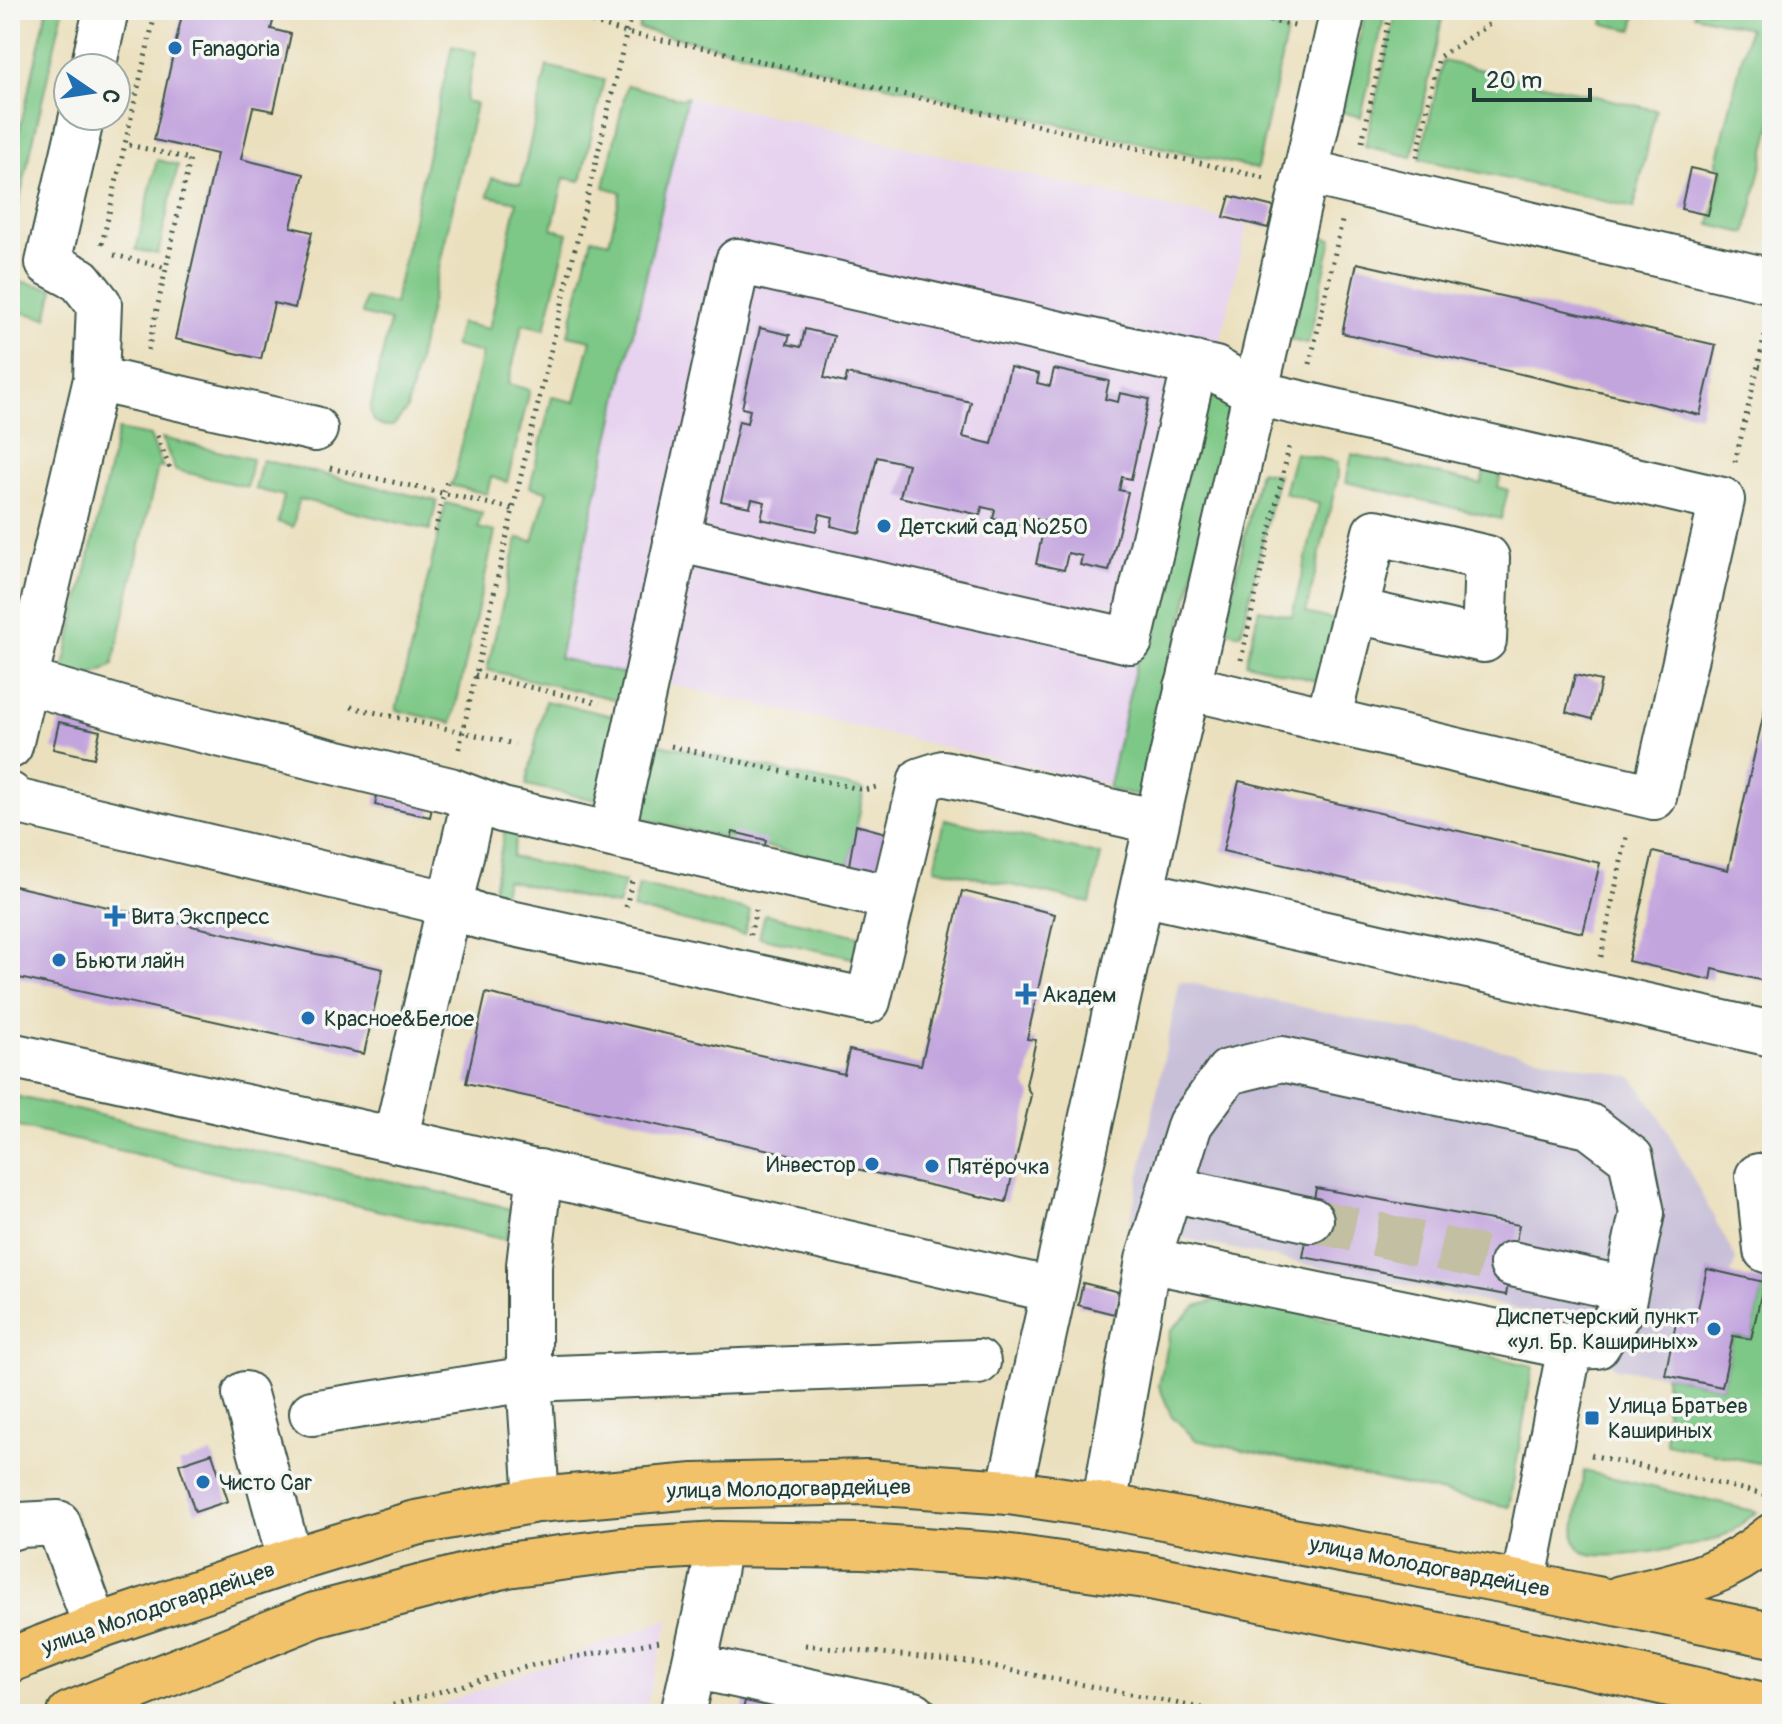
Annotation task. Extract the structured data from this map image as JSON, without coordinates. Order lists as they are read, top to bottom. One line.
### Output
{"streets":{"main road":["улица Молодогвардейцев"]},"places":{"other":["Fanagoria","Детский сад №250","Бьюти лайн","Красное&Белое","Инвестор","Пятёрочка","Диспетчерский пункт «ул. Бр. Кашириных»","Чисто Car"],"health":["Вита Экспресс","Академ"],"transit":["Улица Братьев Кашириных"]},"scale_bar":"20 m","north":"right"}
